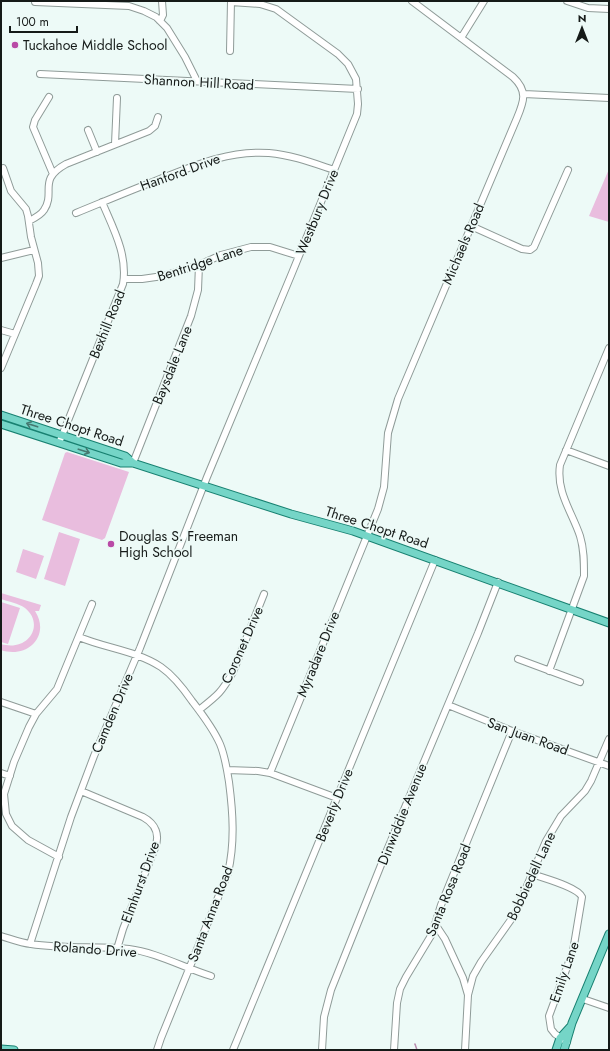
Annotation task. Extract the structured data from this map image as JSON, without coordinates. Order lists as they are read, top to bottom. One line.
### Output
{"streets":{"main road":["Three Chopt Road"],"street":["Shannon Hill Road","Hanford Drive","Westbury Drive","Michaels Road","Bentridge Lane","Bexhill Road","Baysdale Lane","Coronet Drive","Myradare Drive","Camden Drive","San Juan Road","Beverly Drive","Dinwiddie Avenue","Bobbiedell Lane","Elmhurst Drive","Santa Rosa Road","Santa Anna Road","Rolando Drive","Emily Lane"]},"crossings":[["Shannon Hill Road","Westbury Drive"],["Hanford Drive","Westbury Drive"],["Hanford Drive","Bexhill Road"],["Westbury Drive","Bentridge Lane"],["Westbury Drive","Three Chopt Road"],["Westbury Drive","Camden Drive"],["Michaels Road","Three Chopt Road"],["Michaels Road","Myradare Drive"],["Bentridge Lane","Bexhill Road"],["Bentridge Lane","Baysdale Lane"],["Bexhill Road","Three Chopt Road"],["Baysdale Lane","Three Chopt Road"],["Three Chopt Road","Myradare Drive"],["Three Chopt Road","Camden Drive"],["Three Chopt Road","Beverly Drive"],["Three Chopt Road","Dinwiddie Avenue"],["Coronet Drive","Santa Anna Road"],["Camden Drive","Elmhurst Drive"],["Camden Drive","Santa Anna Road"],["Camden Drive","Rolando Drive"],["San Juan Road","Dinwiddie Avenue"],["San Juan Road","Bobbiedell Lane"],["San Juan Road","Santa Rosa Road"],["Bobbiedell Lane","Emily Lane"],["Elmhurst Drive","Rolando Drive"],["Santa Anna Road","Rolando Drive"]],"places":["Tuckahoe Middle School","Douglas S. Freeman High School"],"scale_bar":"100 m","north":"top"}
